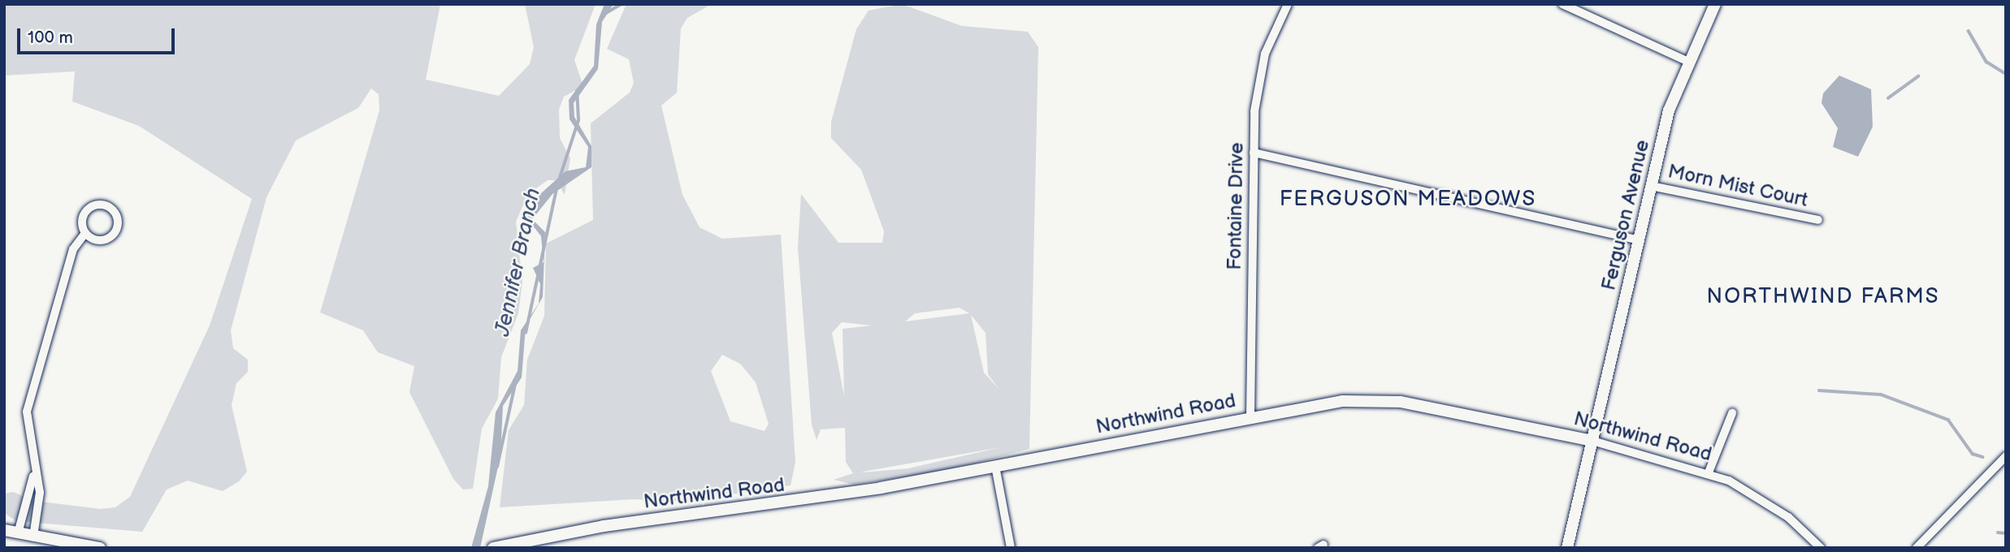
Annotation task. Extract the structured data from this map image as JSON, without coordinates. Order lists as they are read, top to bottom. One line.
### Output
{"streets":{"street":["Morn Mist Court","Fontaine Drive","Ferguson Avenue","Northwind Road"]},"crossings":[["Morn Mist Court","Ferguson Avenue"],["Fontaine Drive","Northwind Road"],["Ferguson Avenue","Northwind Road"]],"districts":["FERGUSON MEADOWS","NORTHWIND FARMS"],"water":["Jennifer Branch"],"scale_bar":"100 m"}
